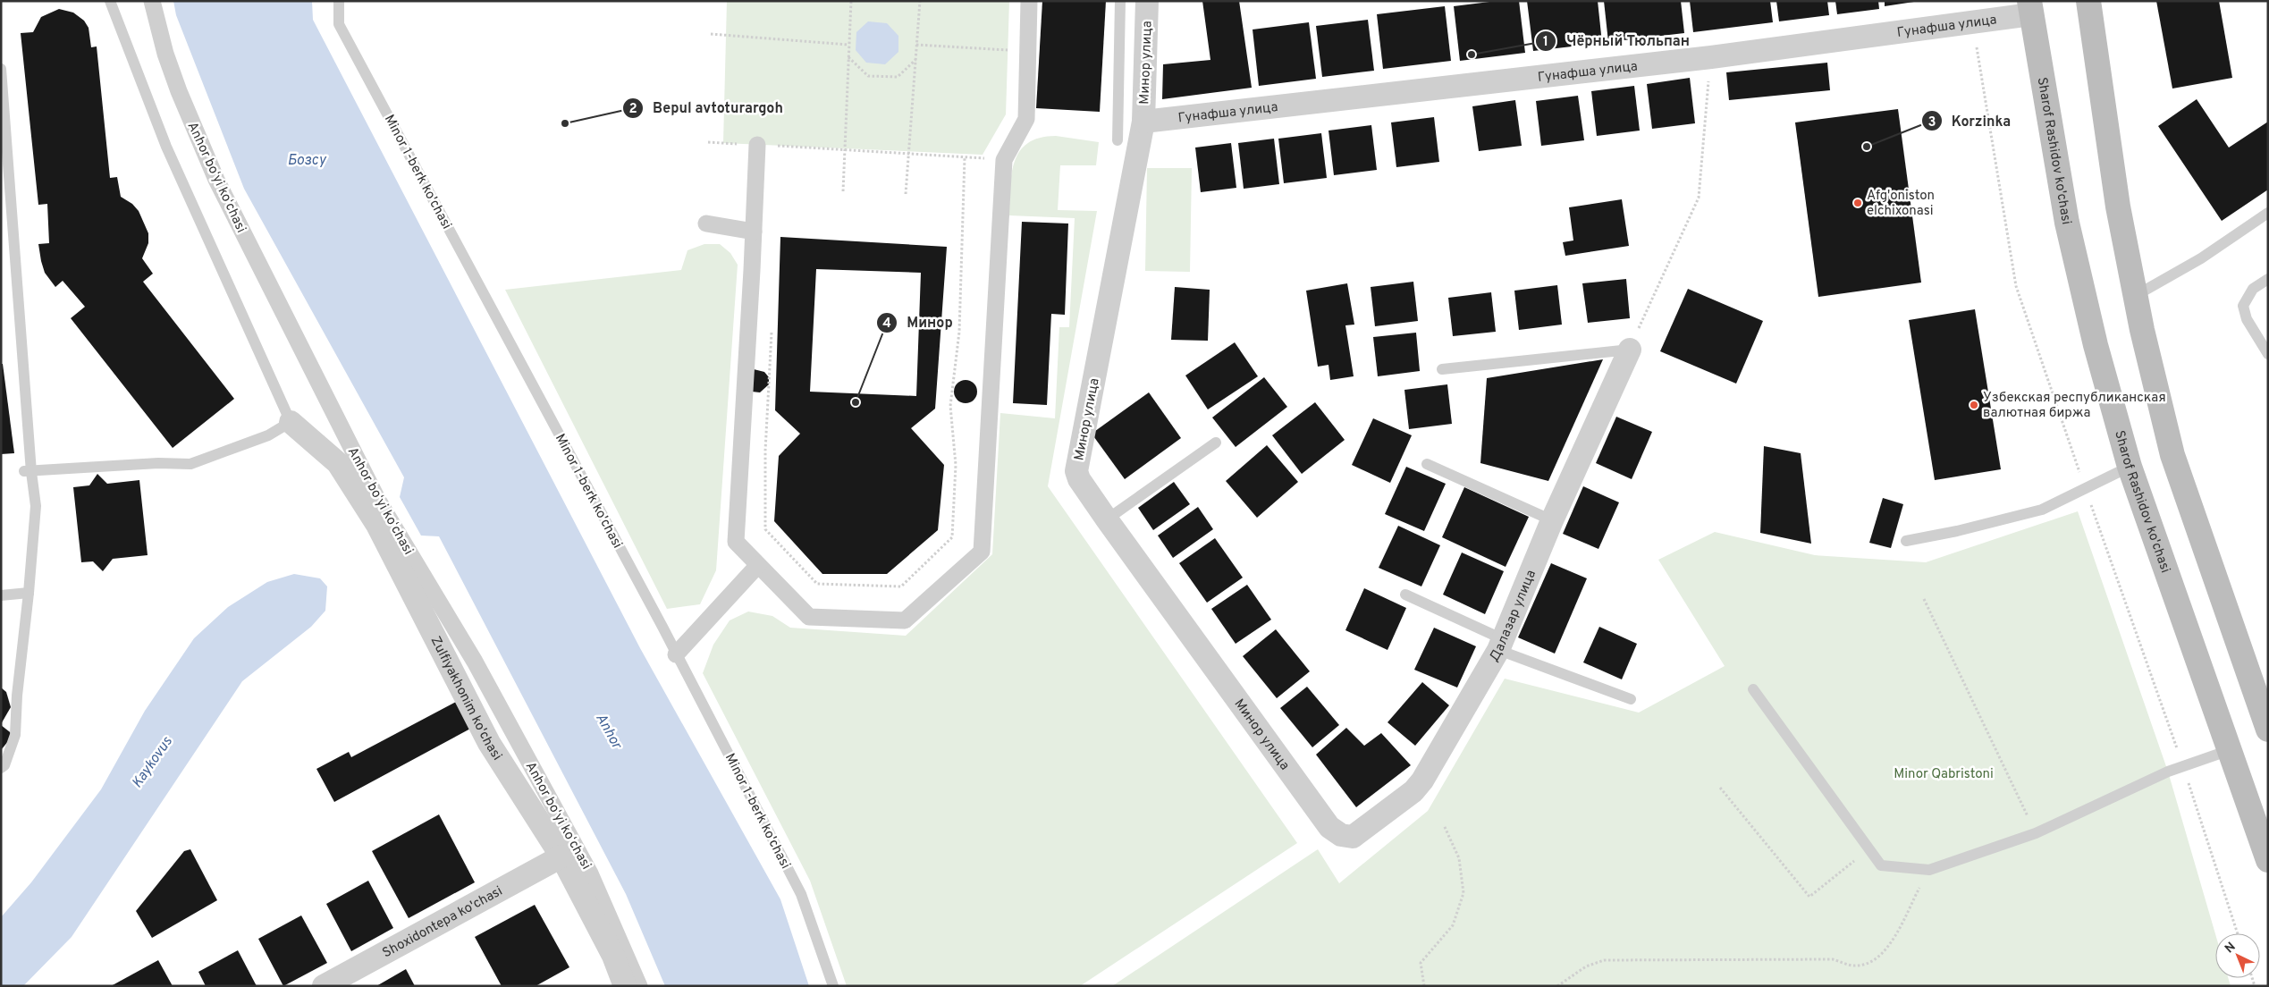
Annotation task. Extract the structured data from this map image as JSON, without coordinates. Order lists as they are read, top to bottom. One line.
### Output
{"streets":{"main road":["Sharof Rashidov ko'chasi"],"street":["Гунафша улица","Минор улица","Anhor boʻyi koʻchasi","Далазар улица","Zulfiyakhonim ko'chasi","Shoxidontepa ko'chasi"],"lane":["Minor 1-berk ko'chasi"]},"crossings":[["Гунафша улица","Минор улица"],["Гунафша улица","Sharof Rashidov ko'chasi"],["Минор улица","Далазар улица"],["Zulfiyakhonim ko'chasi","Shoxidontepa ko'chasi"]],"water":["Бозсу","Anhor","Kaykovus"],"parks":["Minor Qabristoni"],"places":["Чёрный Тюльпан","Bepul avtoturargoh","Korzinka","Afg'oniston elchixonasi","Минор","Узбекская республиканская валютная биржа"],"north":"top left"}
